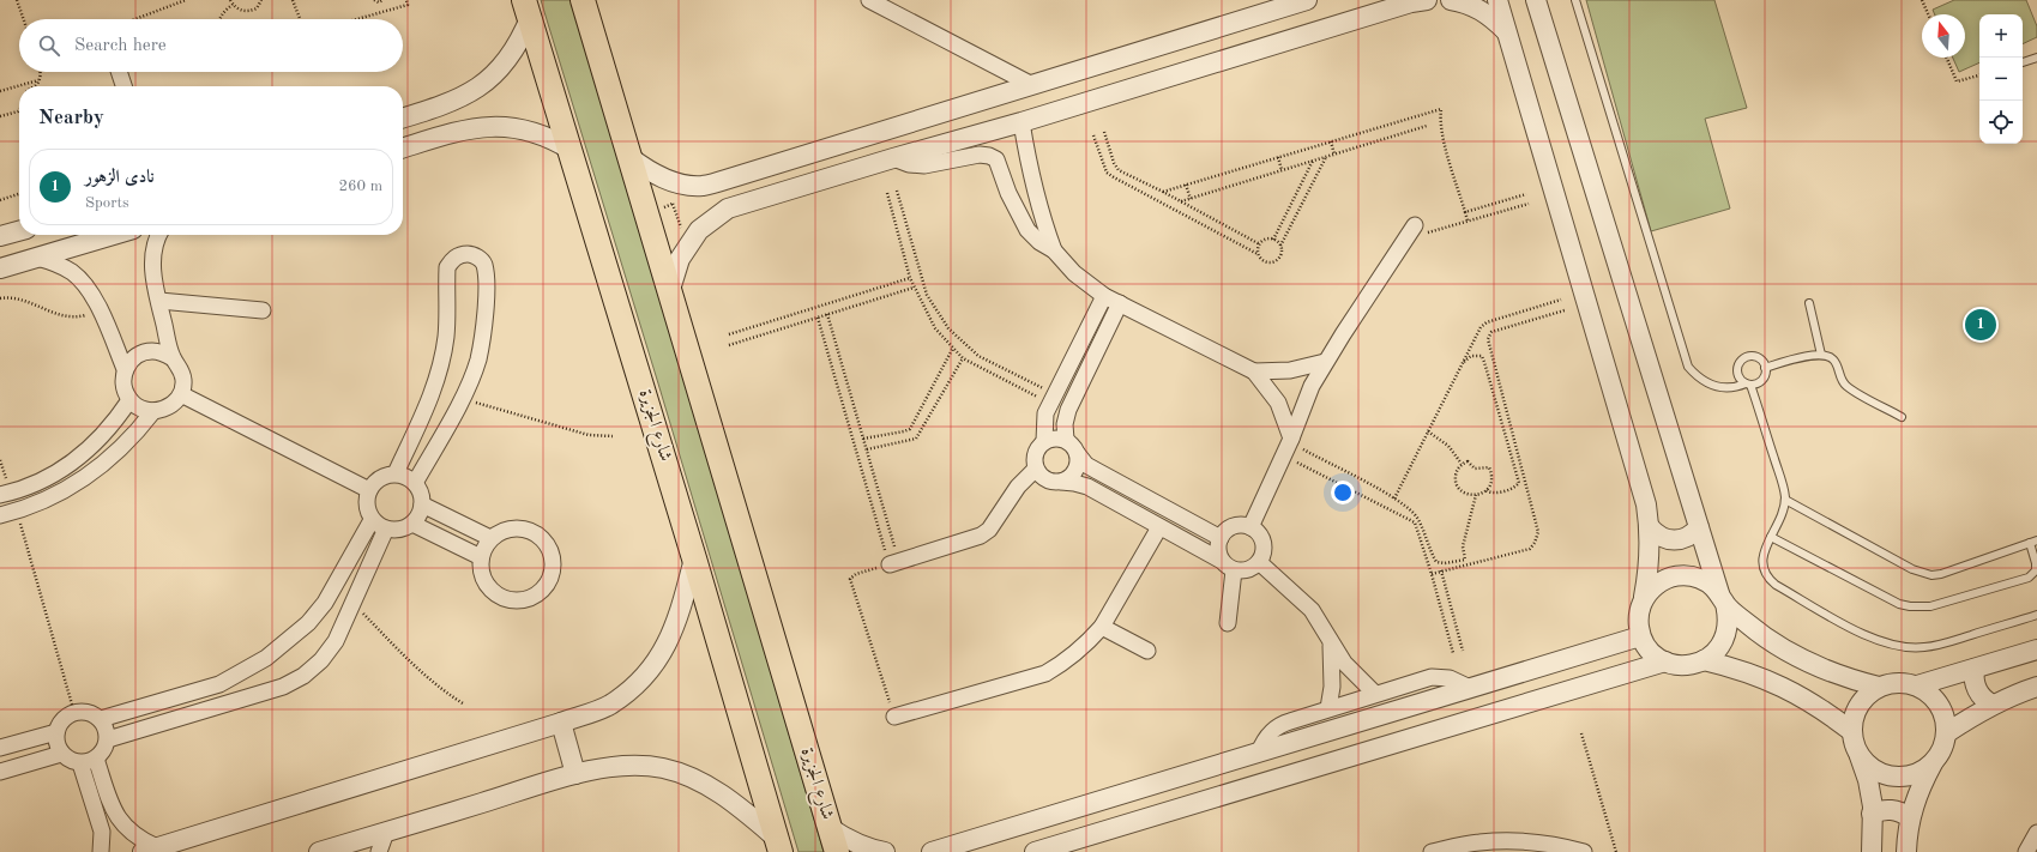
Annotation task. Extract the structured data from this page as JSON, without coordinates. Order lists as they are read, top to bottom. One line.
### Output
{"streets":{"main road":["شارع الجزيرة"]},"north":"top","page":{"map_buttons":["+","−"],"search":"Search here","heading":"Nearby","list":[{"mark":"1","name":"نادى الزهور","note":"Sports","value":"260 m"}],"pins":"1"}}
